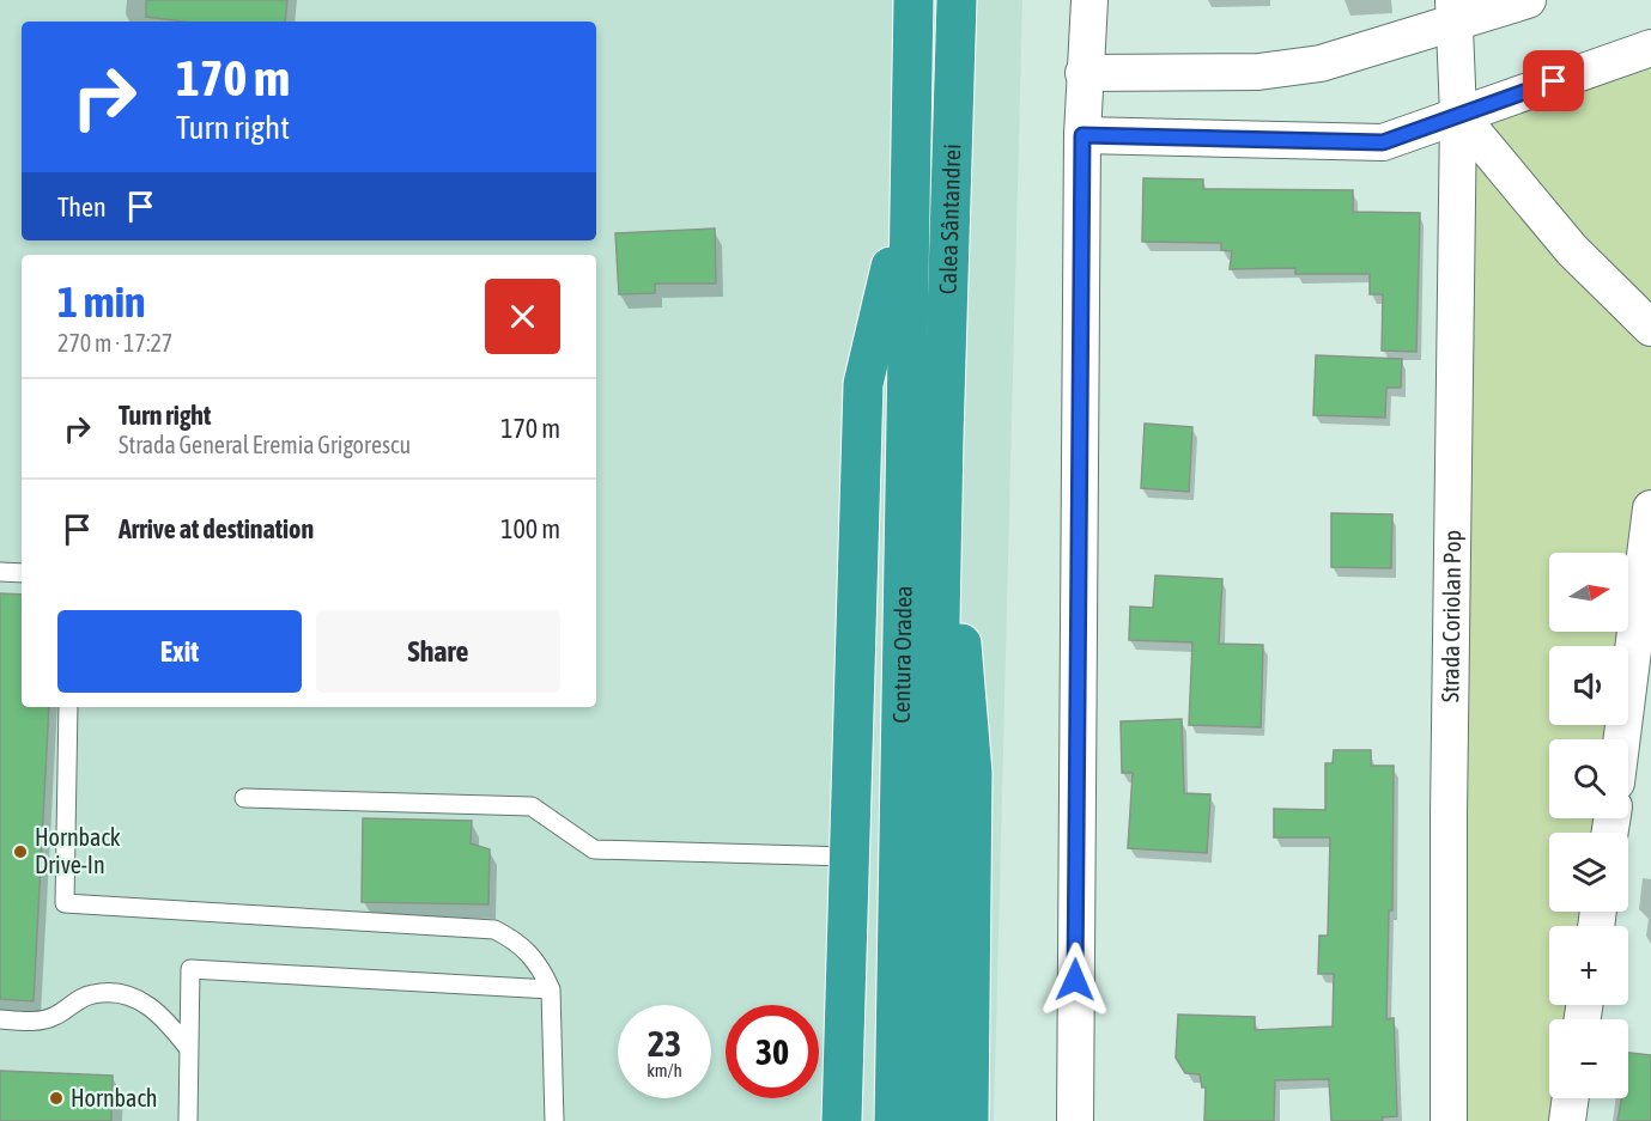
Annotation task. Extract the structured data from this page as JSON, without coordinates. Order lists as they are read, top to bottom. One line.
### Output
{"streets":{"highway":["Calea Sântandrei","Centura Oradea"],"street":["Strada Coriolan Pop"]},"crossings":[["Calea Sântandrei","Centura Oradea"]],"places":["Hornback Drive-In","Hornbach"],"north":"right","page":{"turn":["170 m","Turn right"],"then":"Then","heading":["1 min","270 m · 17:27"],"list":[{"name":"Turn right","note":"Strada General Eremia Grigorescu","value":"170 m"},{"name":"Arrive at destination","value":"100 m"}],"map_buttons":["+","−"],"buttons":["Exit","Share"],"speed":"23 km/h","limit":"30"}}
